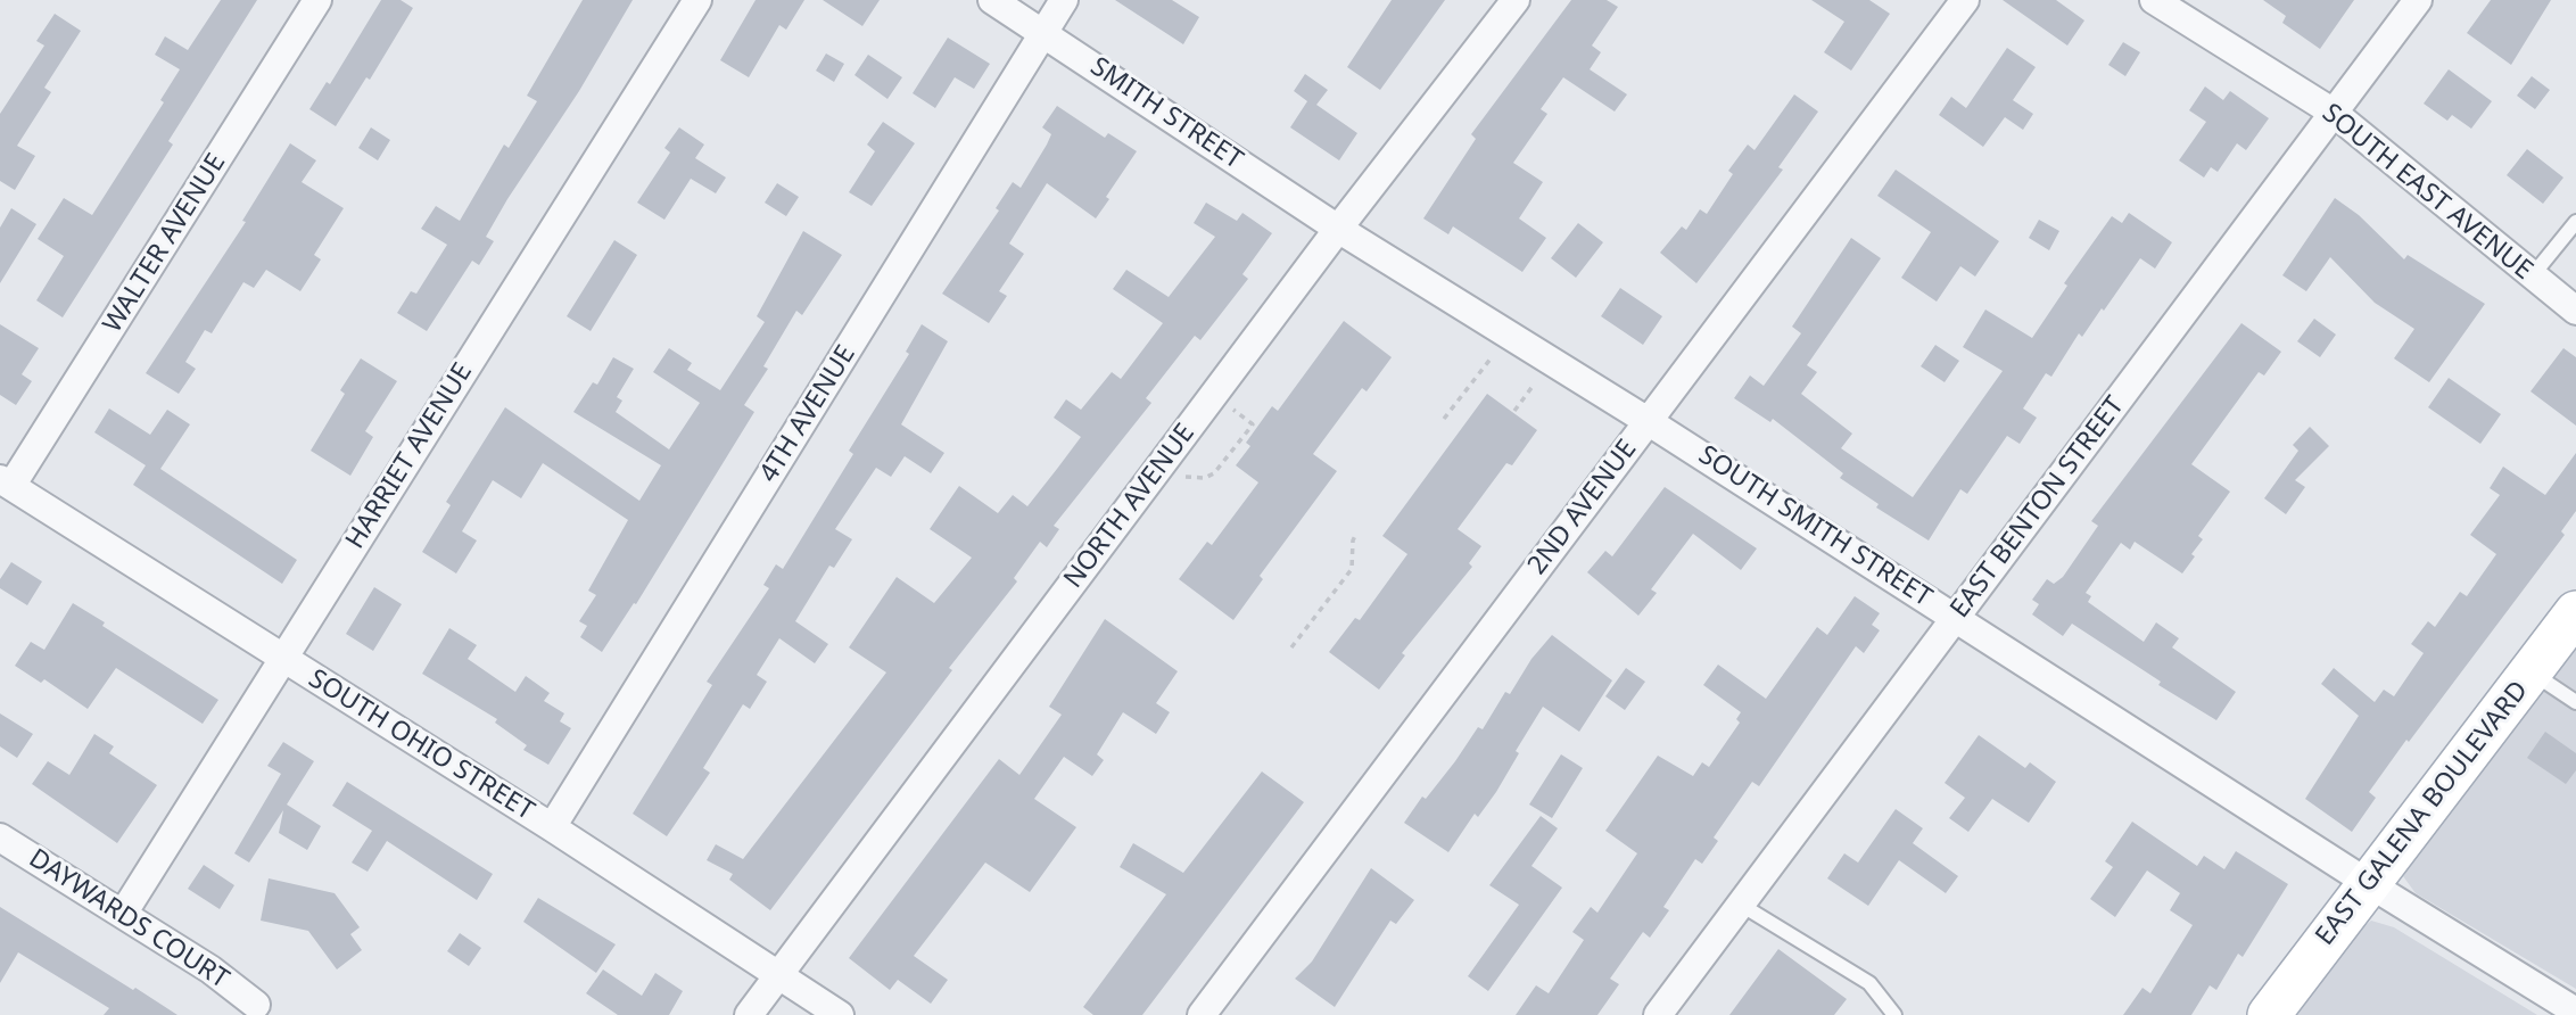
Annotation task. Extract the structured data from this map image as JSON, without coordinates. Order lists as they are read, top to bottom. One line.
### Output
{"streets":{"main road":["EAST GALENA BOULEVARD"],"street":["SMITH STREET","SOUTH EAST AVENUE","WALTER AVENUE","4TH AVENUE","HARRIET AVENUE","NORTH AVENUE","2ND AVENUE","EAST BENTON STREET","SOUTH SMITH STREET","SOUTH OHIO STREET","DAYWARDS COURT"]},"crossings":[["SMITH STREET","4TH AVENUE"],["SMITH STREET","NORTH AVENUE"],["SMITH STREET","SOUTH SMITH STREET"],["SOUTH EAST AVENUE","EAST BENTON STREET"],["WALTER AVENUE","SOUTH OHIO STREET"],["4TH AVENUE","SOUTH OHIO STREET"],["HARRIET AVENUE","SOUTH OHIO STREET"],["HARRIET AVENUE","DAYWARDS COURT"],["NORTH AVENUE","SOUTH SMITH STREET"],["NORTH AVENUE","SOUTH OHIO STREET"],["2ND AVENUE","SOUTH SMITH STREET"],["EAST BENTON STREET","SOUTH SMITH STREET"],["SOUTH SMITH STREET","EAST GALENA BOULEVARD"]]}
